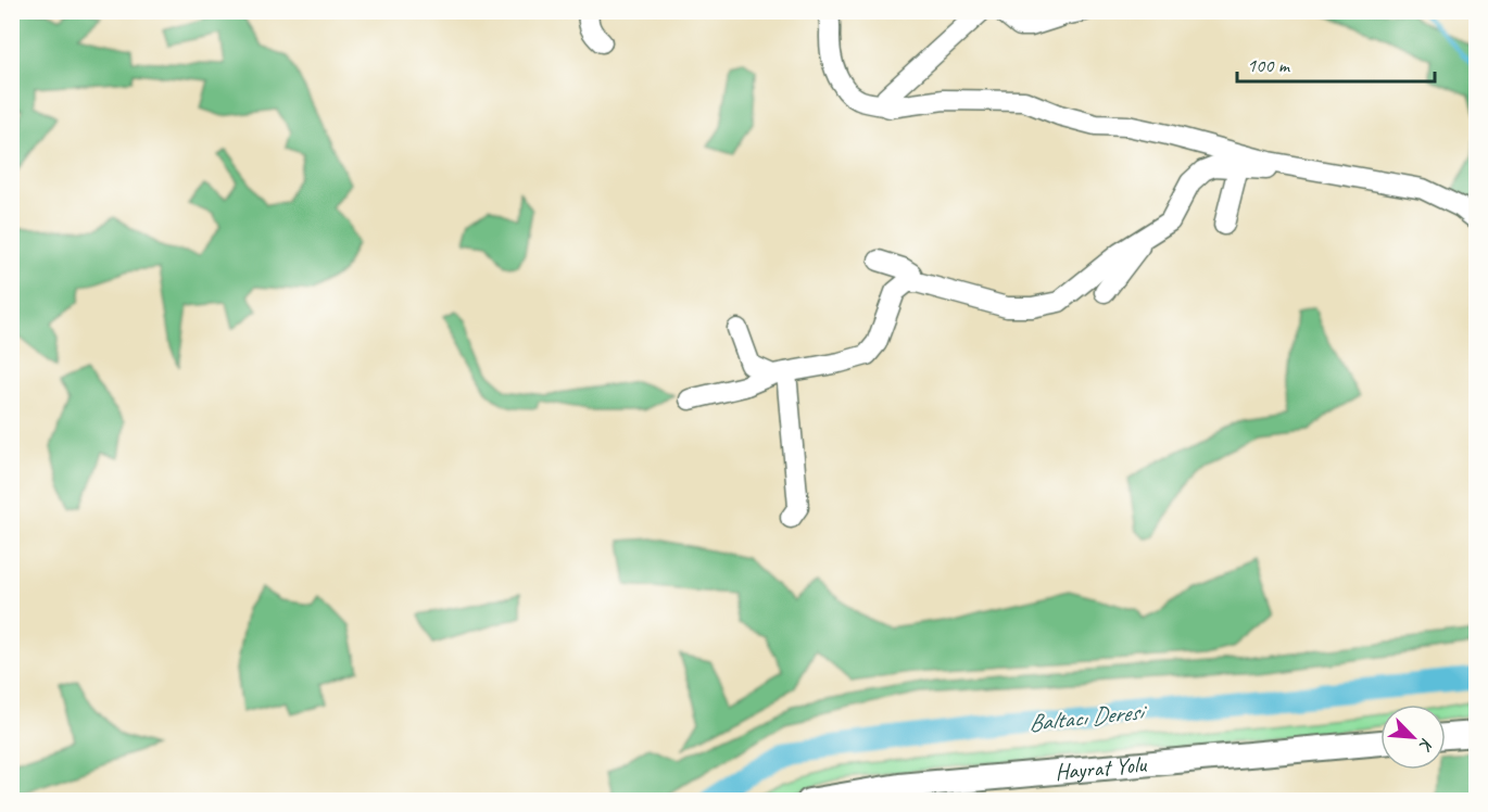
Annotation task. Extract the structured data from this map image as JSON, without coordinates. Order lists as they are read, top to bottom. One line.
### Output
{"streets":{"main road":["Hayrat Yolu"]},"water":["Baltacı Deresi"],"scale_bar":"100 m","north":"bottom right"}
